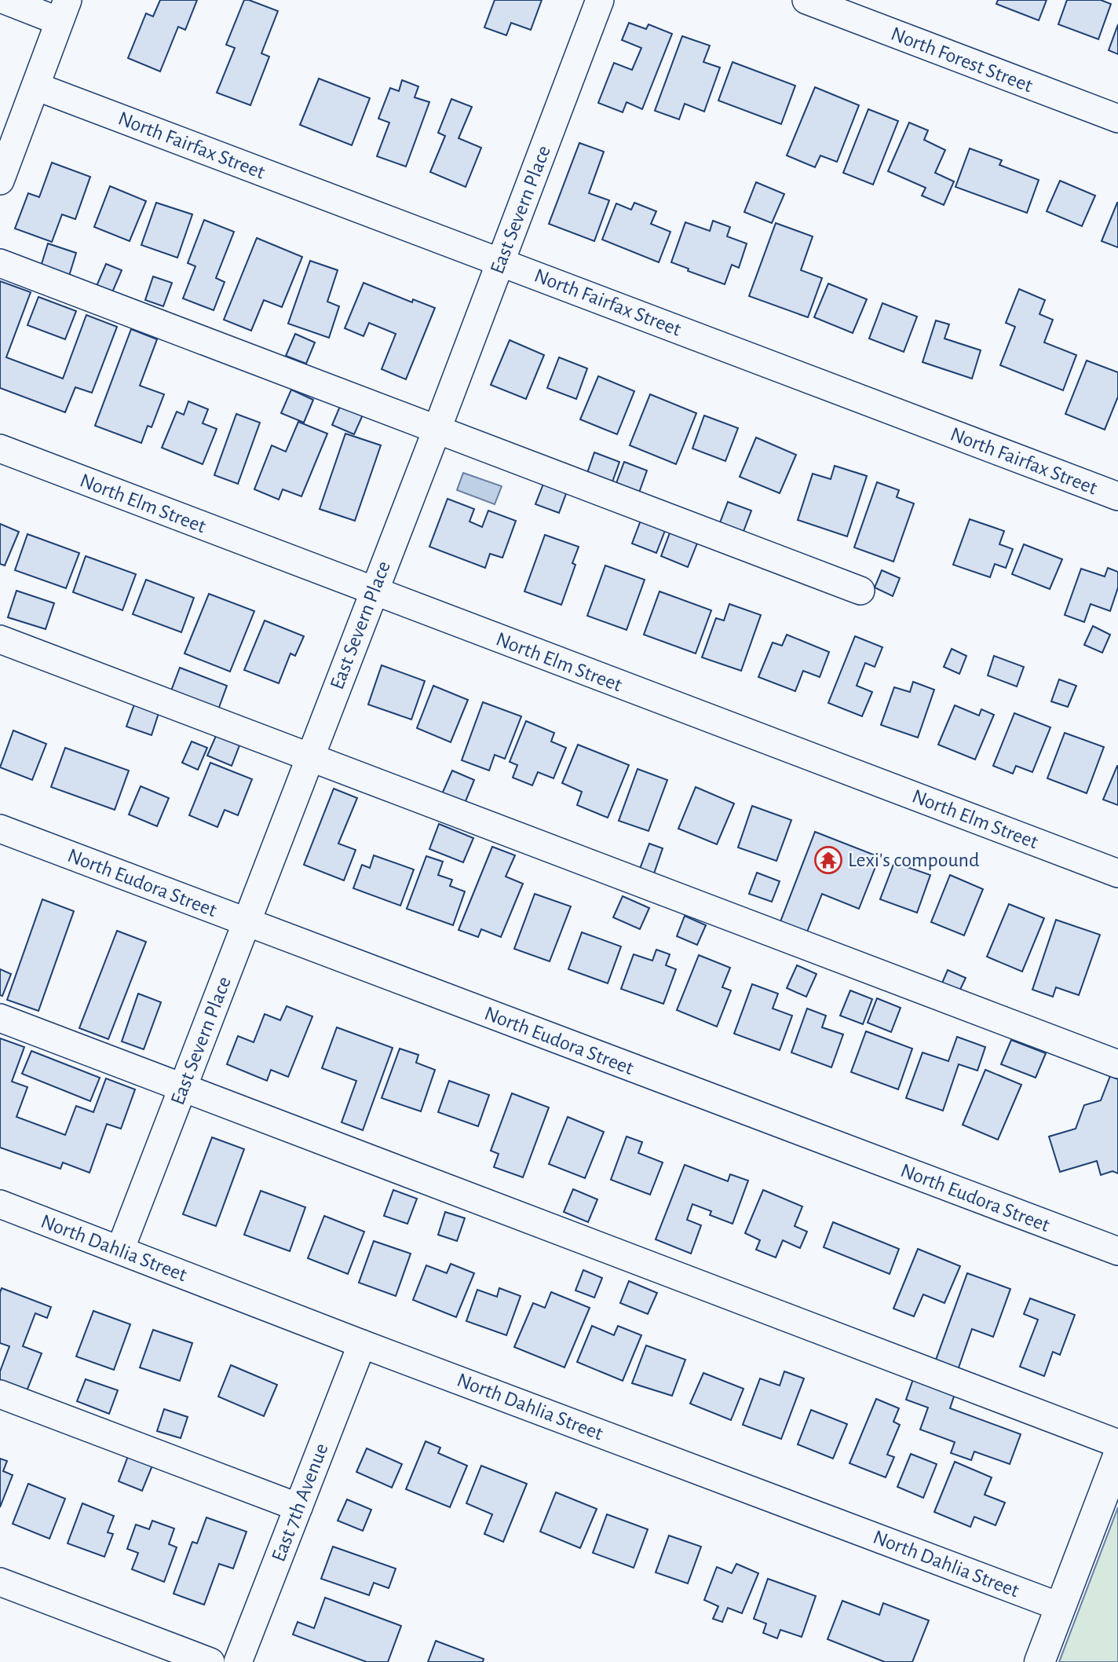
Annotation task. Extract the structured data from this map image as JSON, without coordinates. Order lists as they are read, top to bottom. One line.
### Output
{"streets":{"street":["North Forest Street","North Fairfax Street","East Severn Place","North Elm Street","North Eudora Street","North Dahlia Street","East 7th Avenue"]},"crossings":[["North Fairfax Street","East Severn Place"],["East Severn Place","North Elm Street"],["East Severn Place","North Eudora Street"],["East Severn Place","North Dahlia Street"],["North Dahlia Street","East 7th Avenue"]],"places":{"temple":["Lexi's compound"]}}
